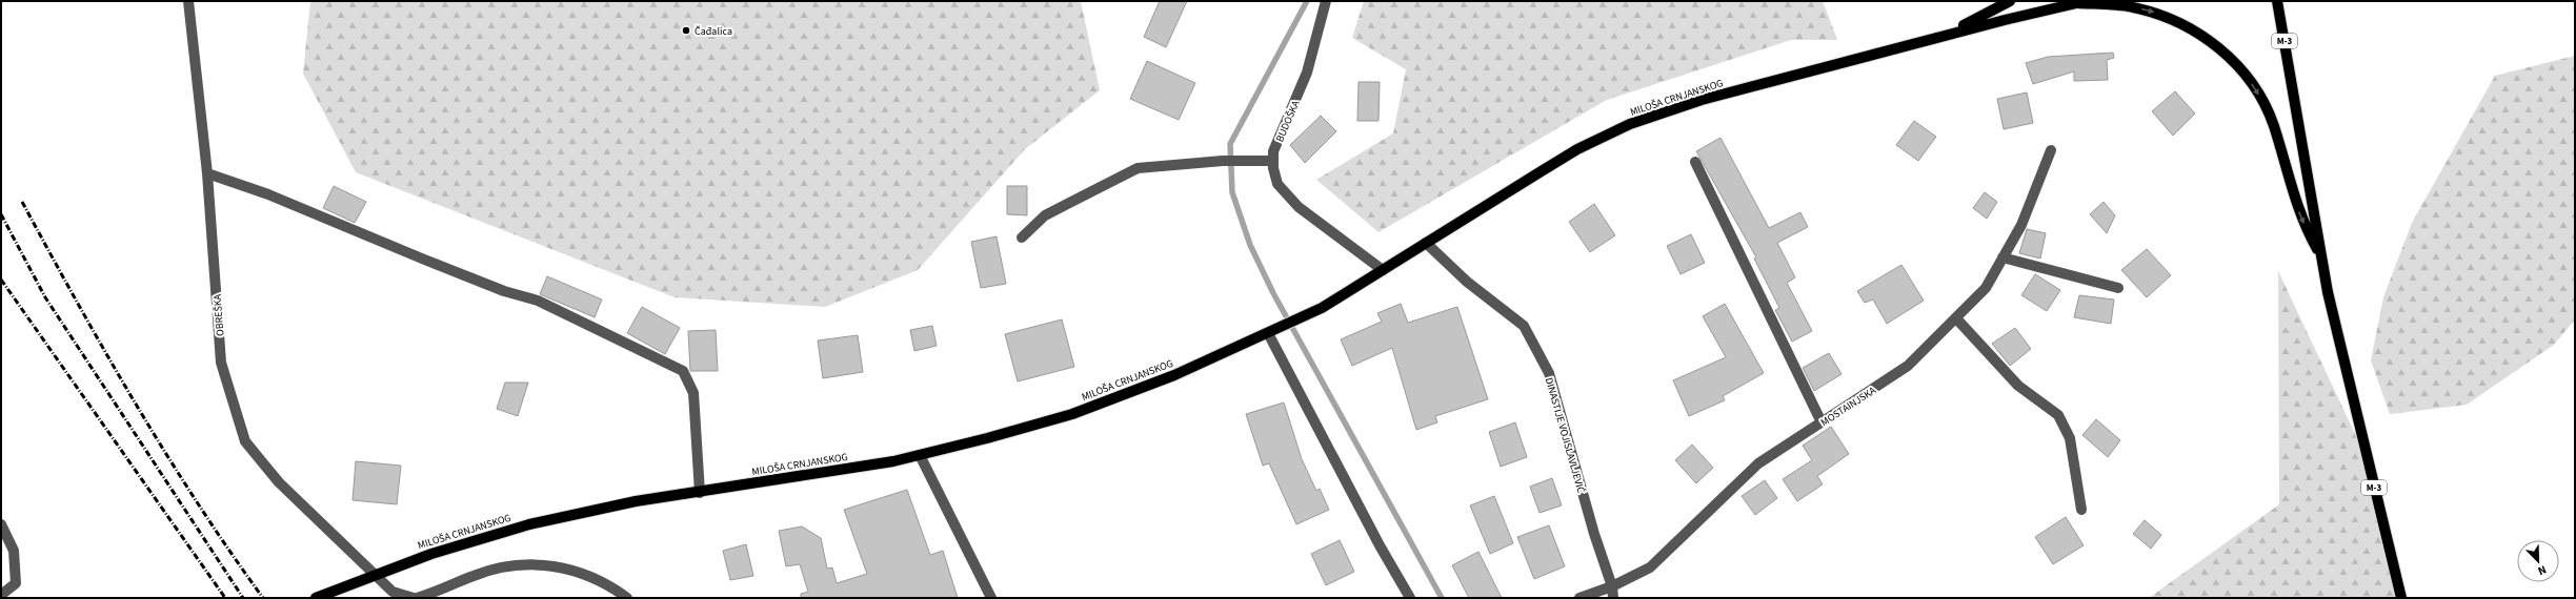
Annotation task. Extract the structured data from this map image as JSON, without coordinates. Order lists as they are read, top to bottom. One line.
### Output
{"streets":{"main road":["M-3","MILOŠA CRNJANSKOG"],"street":["BUDOŠKA","OBREŠKA","MOSTAINJSKA","DINASTIJE VOJISLAVLJEVIĆ"]},"crossings":[["M-3","MILOŠA CRNJANSKOG"],["MILOŠA CRNJANSKOG","BUDOŠKA"],["MILOŠA CRNJANSKOG","OBREŠKA"],["MILOŠA CRNJANSKOG","DINASTIJE VOJISLAVLJEVIĆ"],["MOSTAINJSKA","DINASTIJE VOJISLAVLJEVIĆ"]],"places":["Čađalica"],"north":"bottom right"}
